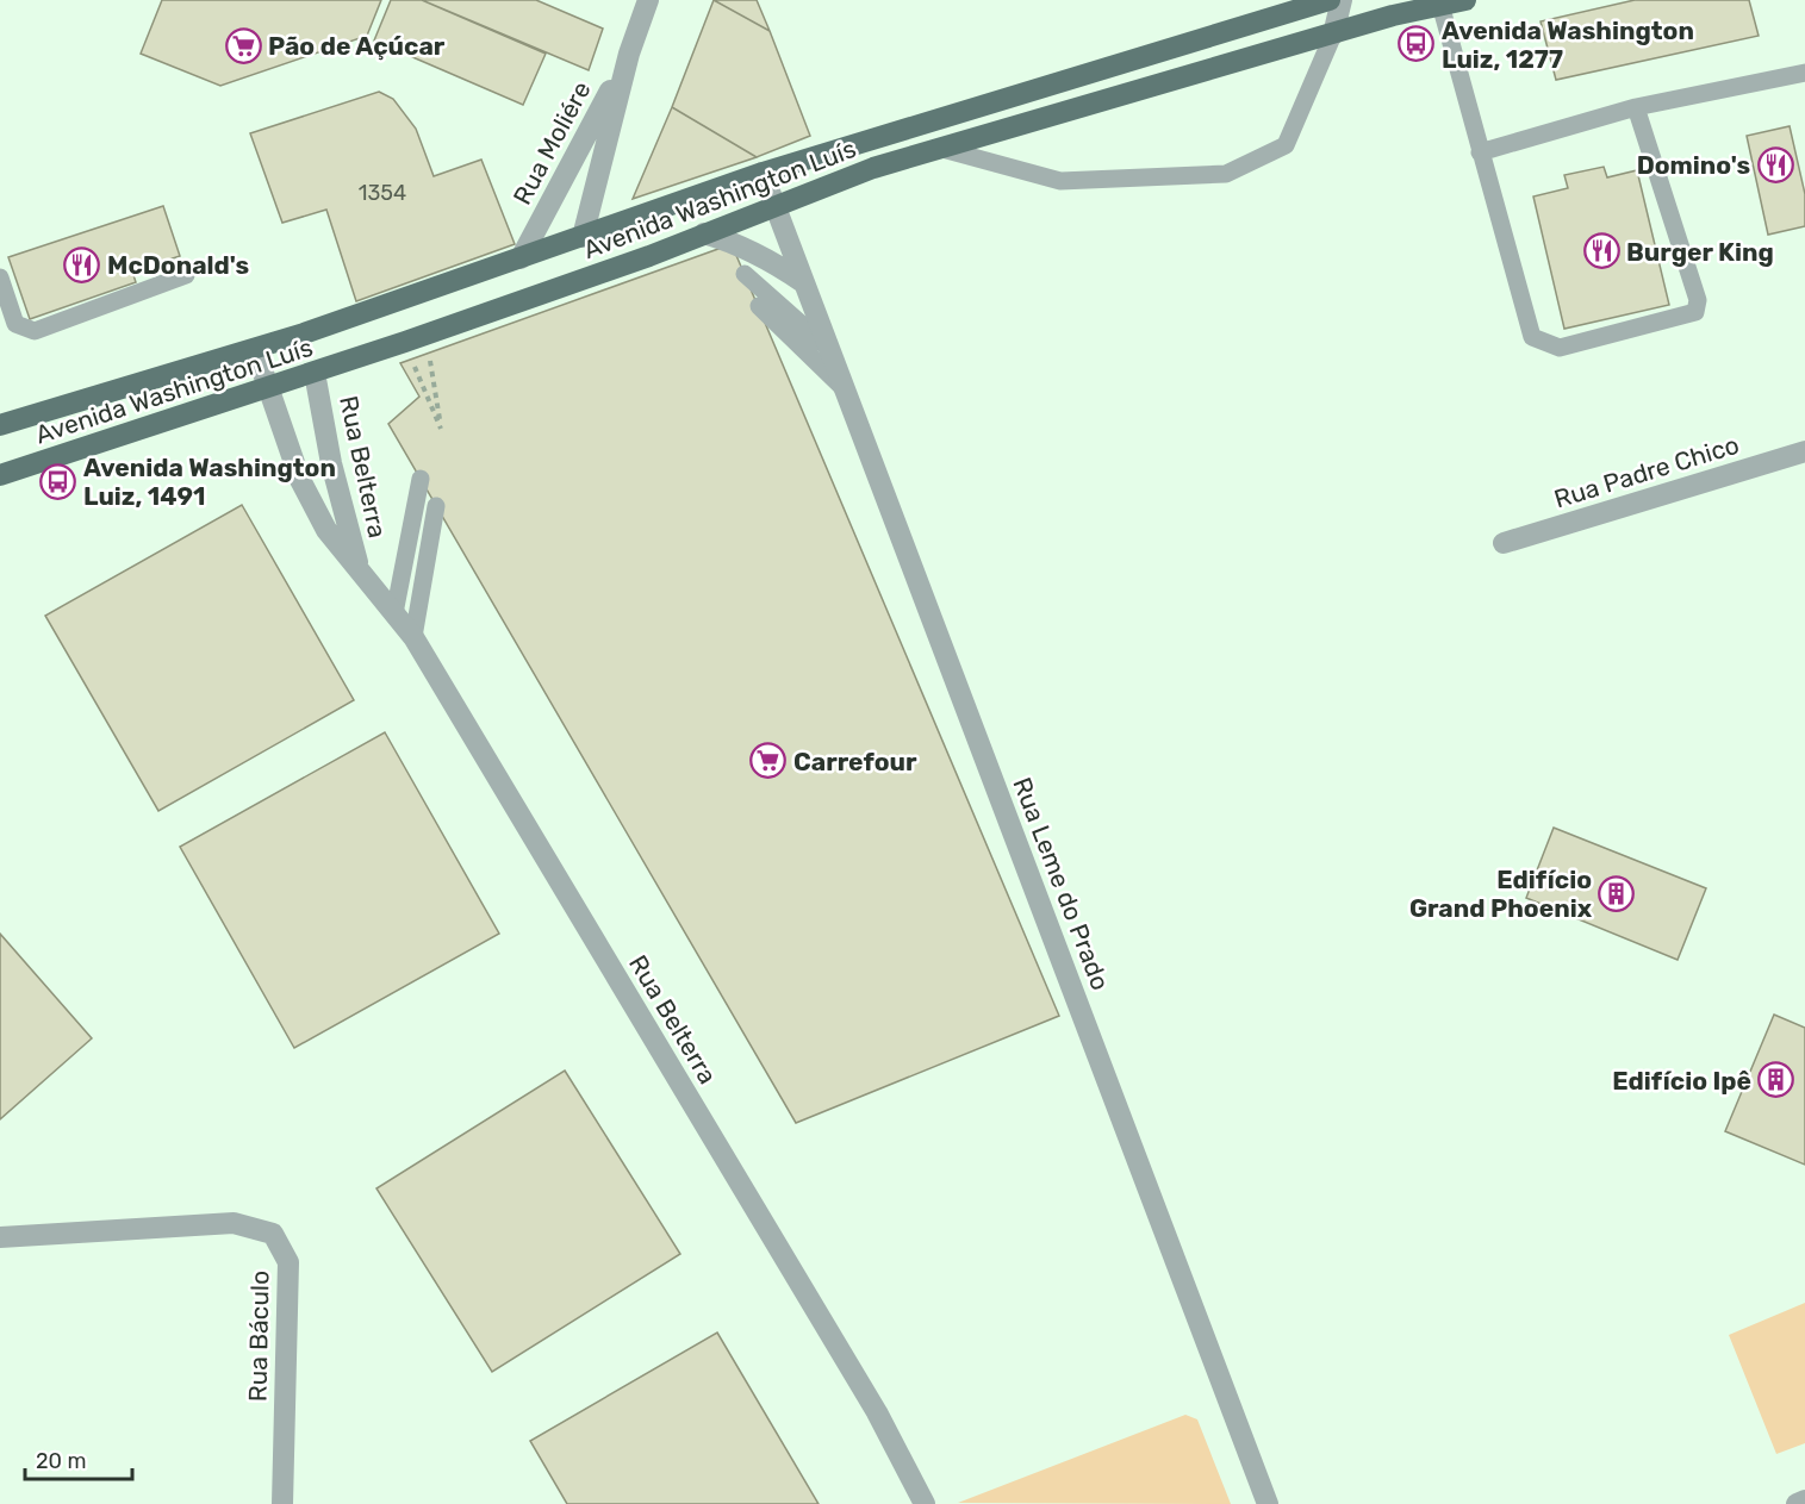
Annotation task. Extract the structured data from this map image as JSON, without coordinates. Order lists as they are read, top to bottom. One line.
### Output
{"streets":{"main road":["Avenida Washington Luís"],"street":["Rua Moliére","Rua Belterra","Rua Padre Chico","Rua Leme do Prado","Rua Báculo"]},"crossings":[["Rua Moliére","Avenida Washington Luís"],["Avenida Washington Luís","Rua Belterra"],["Avenida Washington Luís","Rua Leme do Prado"]],"places":{"bus stop":["Avenida Washington Luiz, 1277","Avenida Washington Luiz, 1491"],"supermarket":["Pão de Açúcar","Carrefour"],"restaurant":["Domino's","Burger King","McDonald's"],"building":["Edifício Grand Phoenix","Edifício Ipê"]},"house_numbers":["1354"],"scale_bar":"20 m"}
